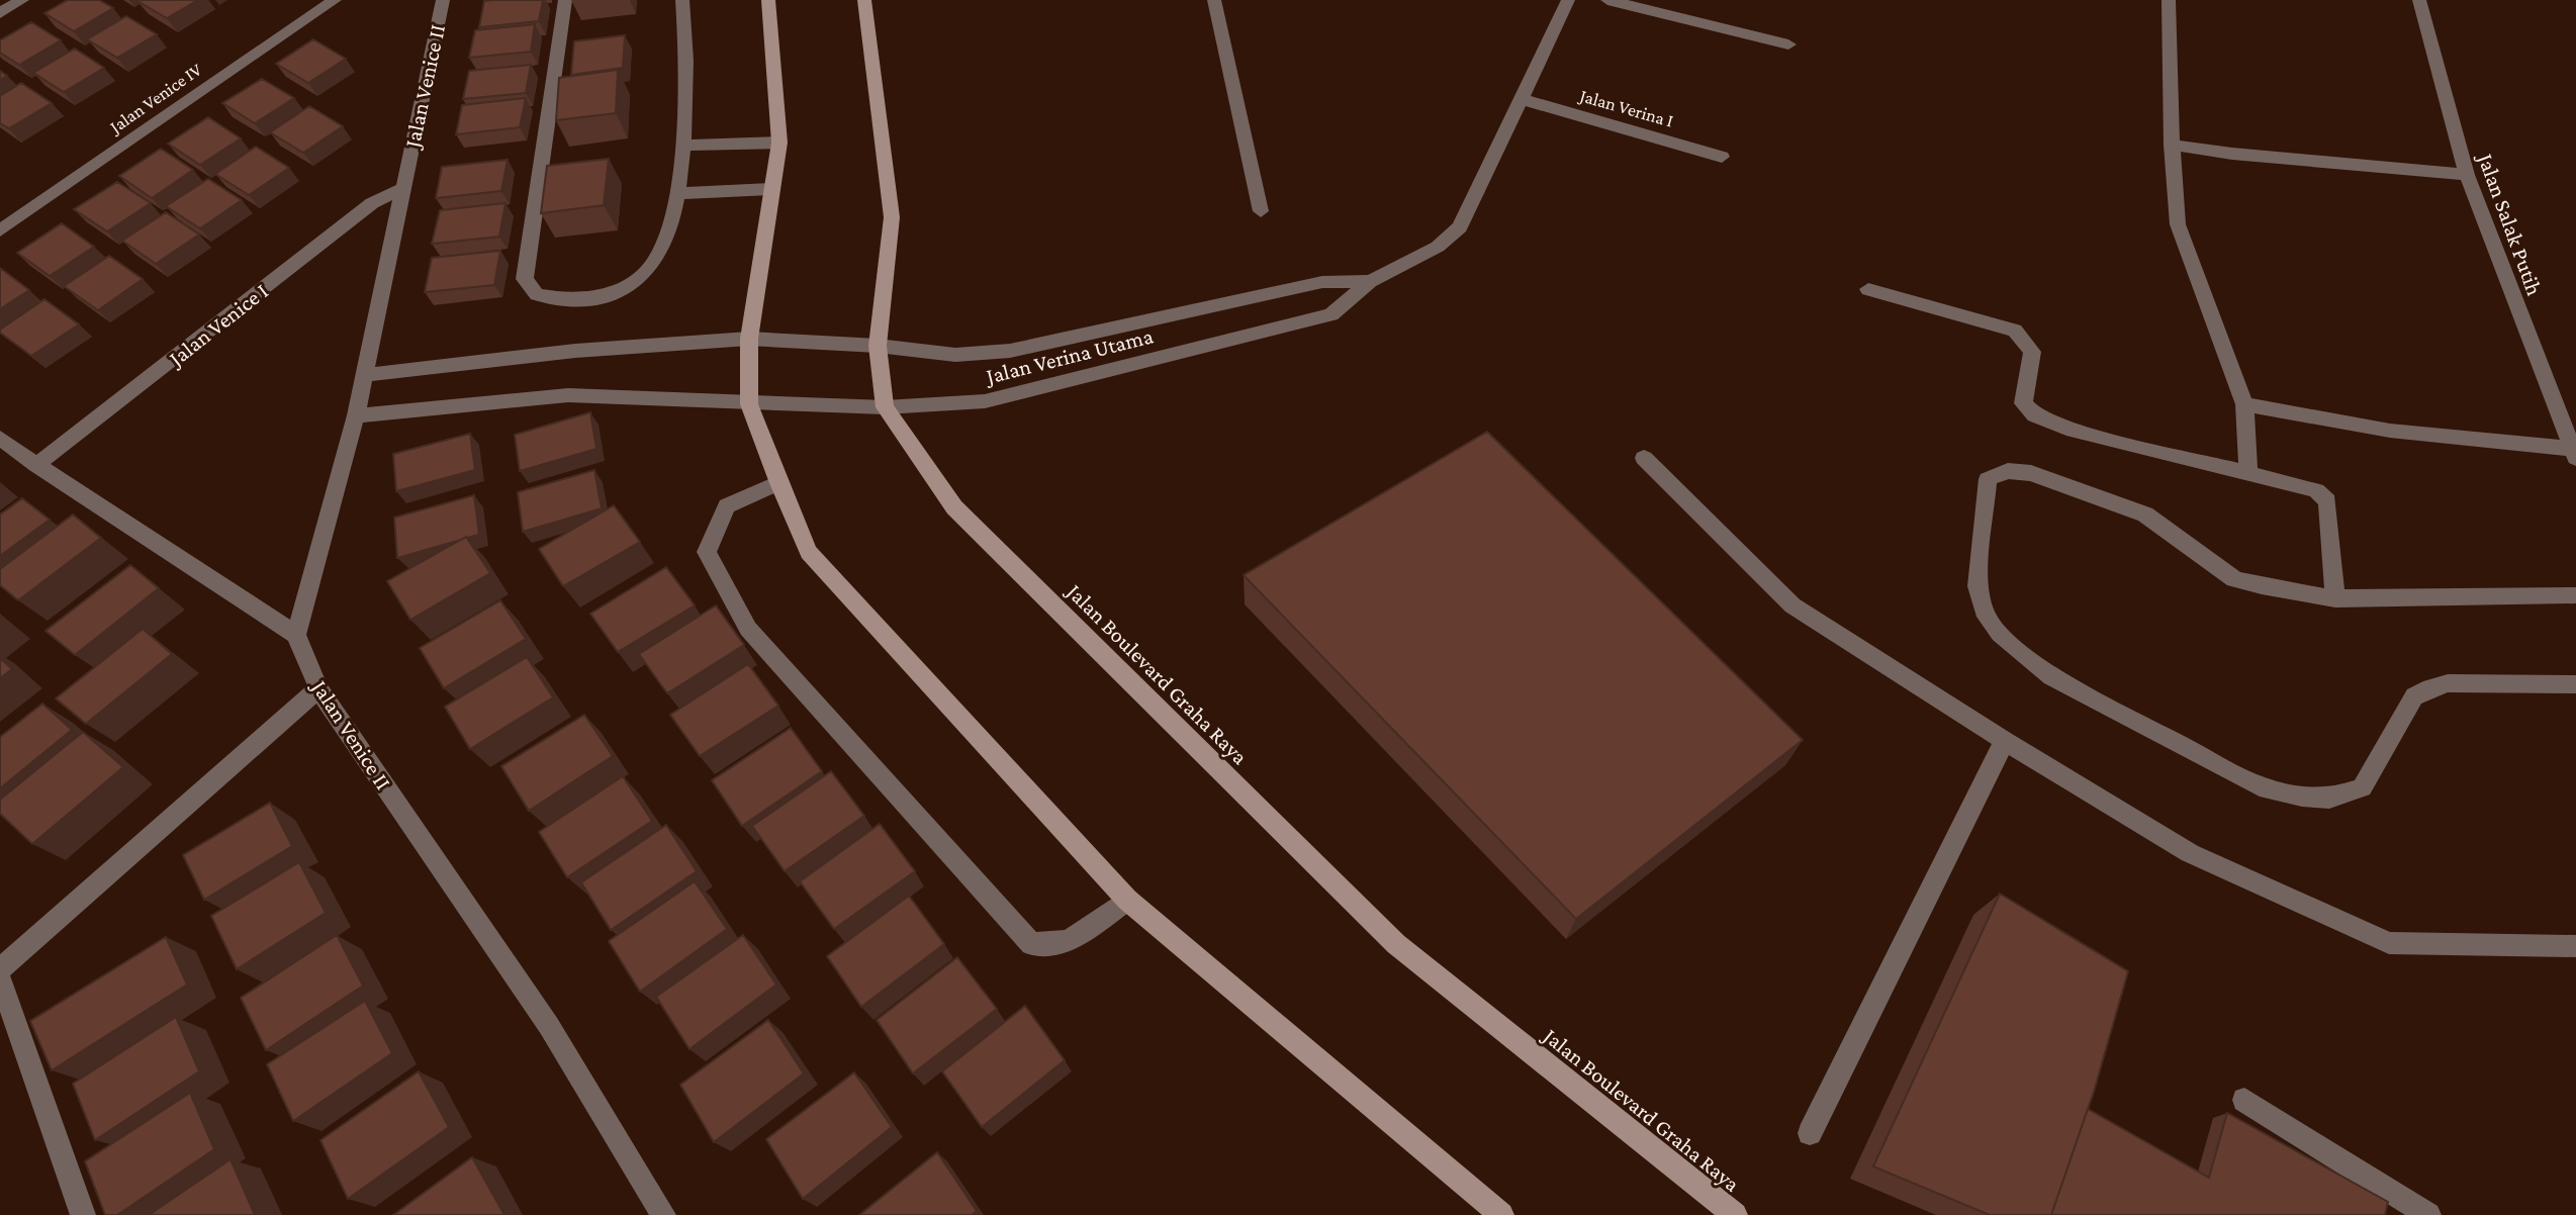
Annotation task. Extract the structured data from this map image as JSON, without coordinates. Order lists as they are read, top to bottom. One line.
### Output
{"streets":{"main road":["Jalan Boulevard Graha Raya"],"street":["Jalan Venice II","Jalan Venice IV","Jalan Verina I","Jalan Salak Putih","Jalan Venice I","Jalan Verina Utama"]},"crossings":[["Jalan Venice II","Jalan Venice I"],["Jalan Venice II","Jalan Verina Utama"],["Jalan Verina I","Jalan Verina Utama"],["Jalan Verina Utama","Jalan Boulevard Graha Raya"]]}
